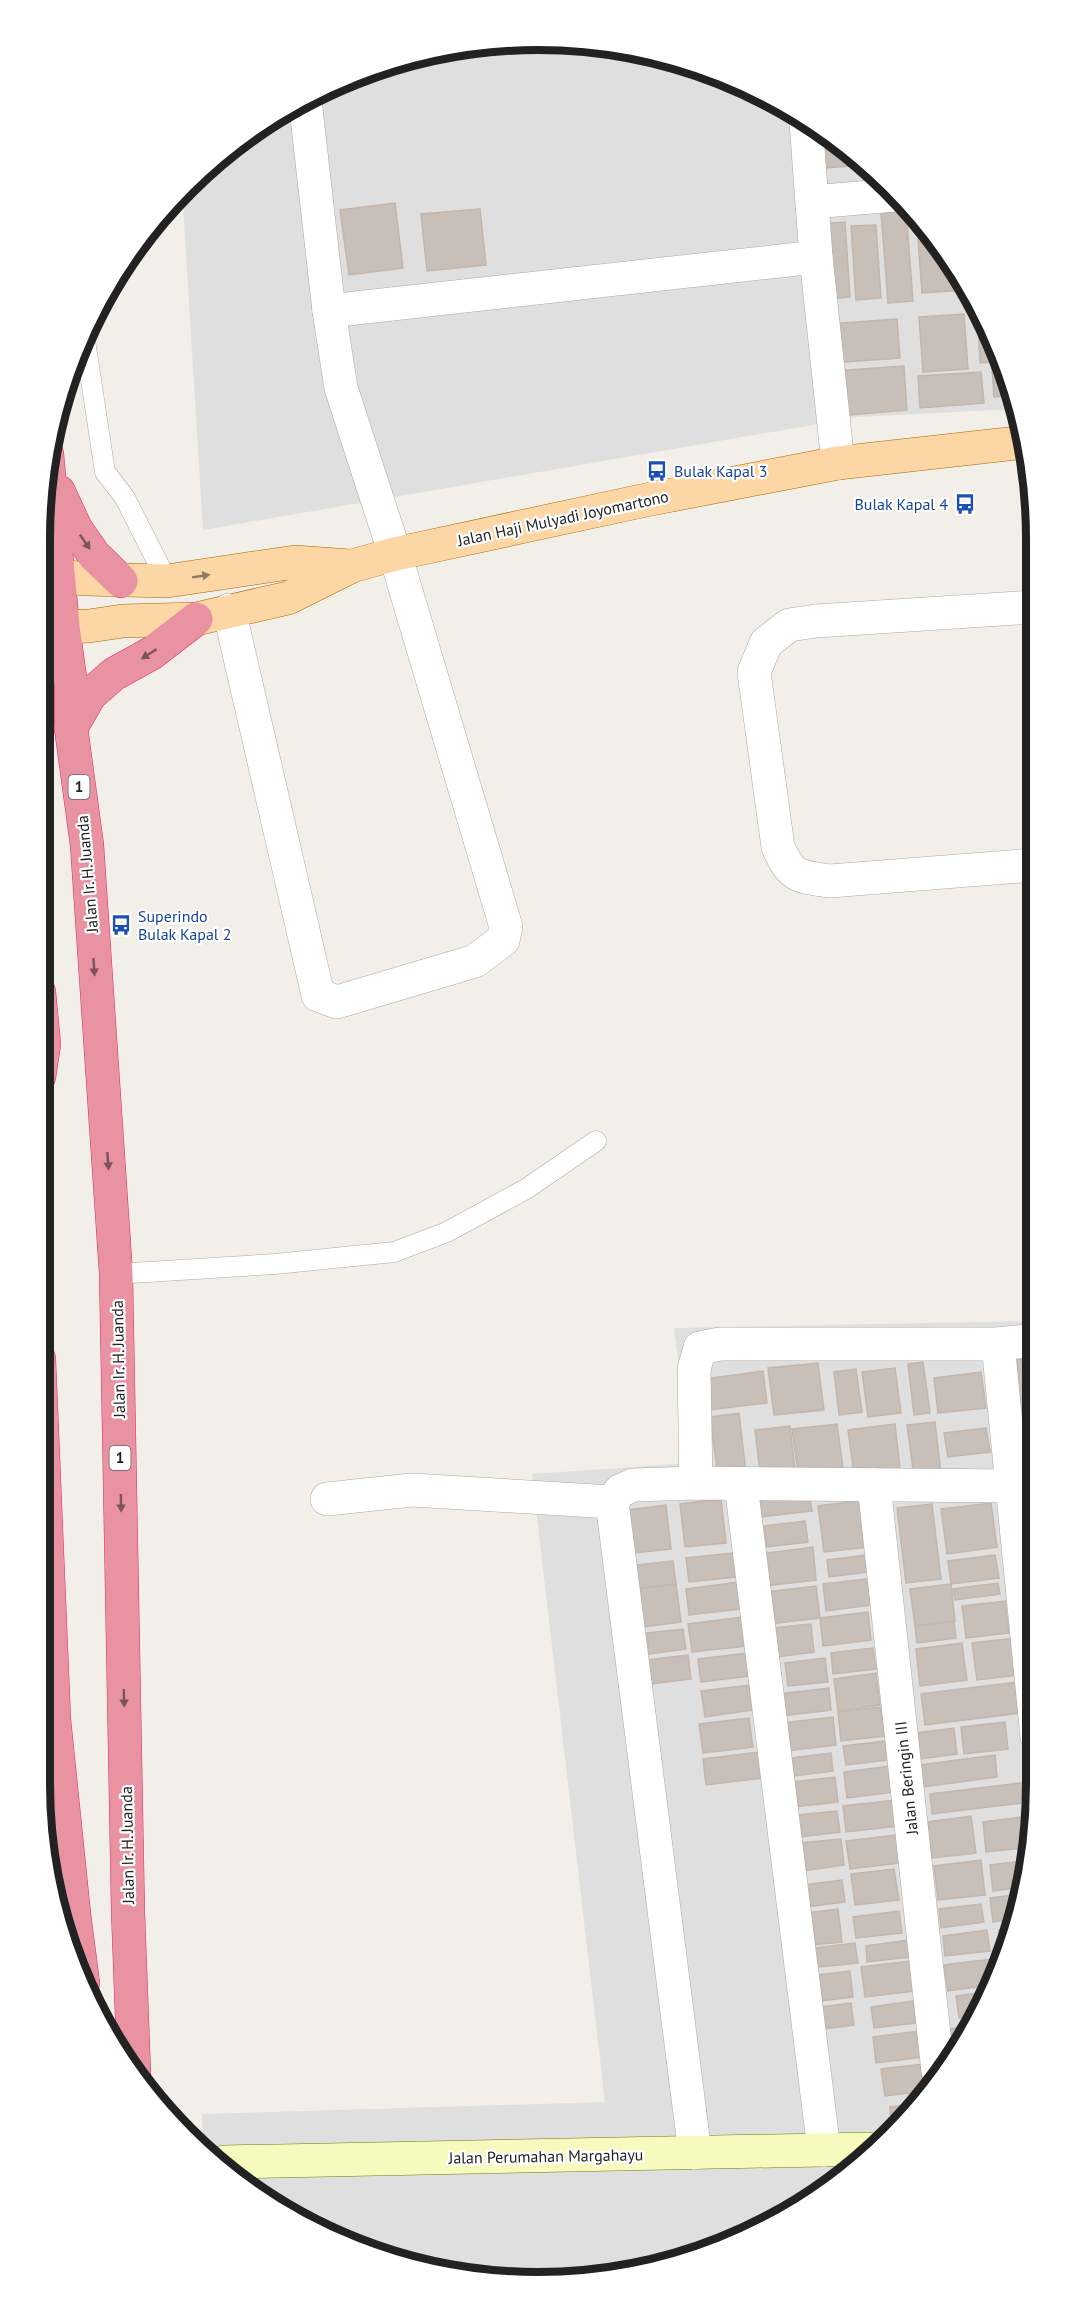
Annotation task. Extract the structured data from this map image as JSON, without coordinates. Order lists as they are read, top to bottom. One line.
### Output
{"streets":{"highway":["1","Jalan Ir. H. Juanda"],"main road":["Jalan Haji Mulyadi Joyomartono"],"street":["Jalan Beringin III","Jalan Perumahan Margahayu"]},"places":{"bus stop":["Bulak Kapal 3","Bulak Kapal 4","Superindo Bulak Kapal 2"]}}
